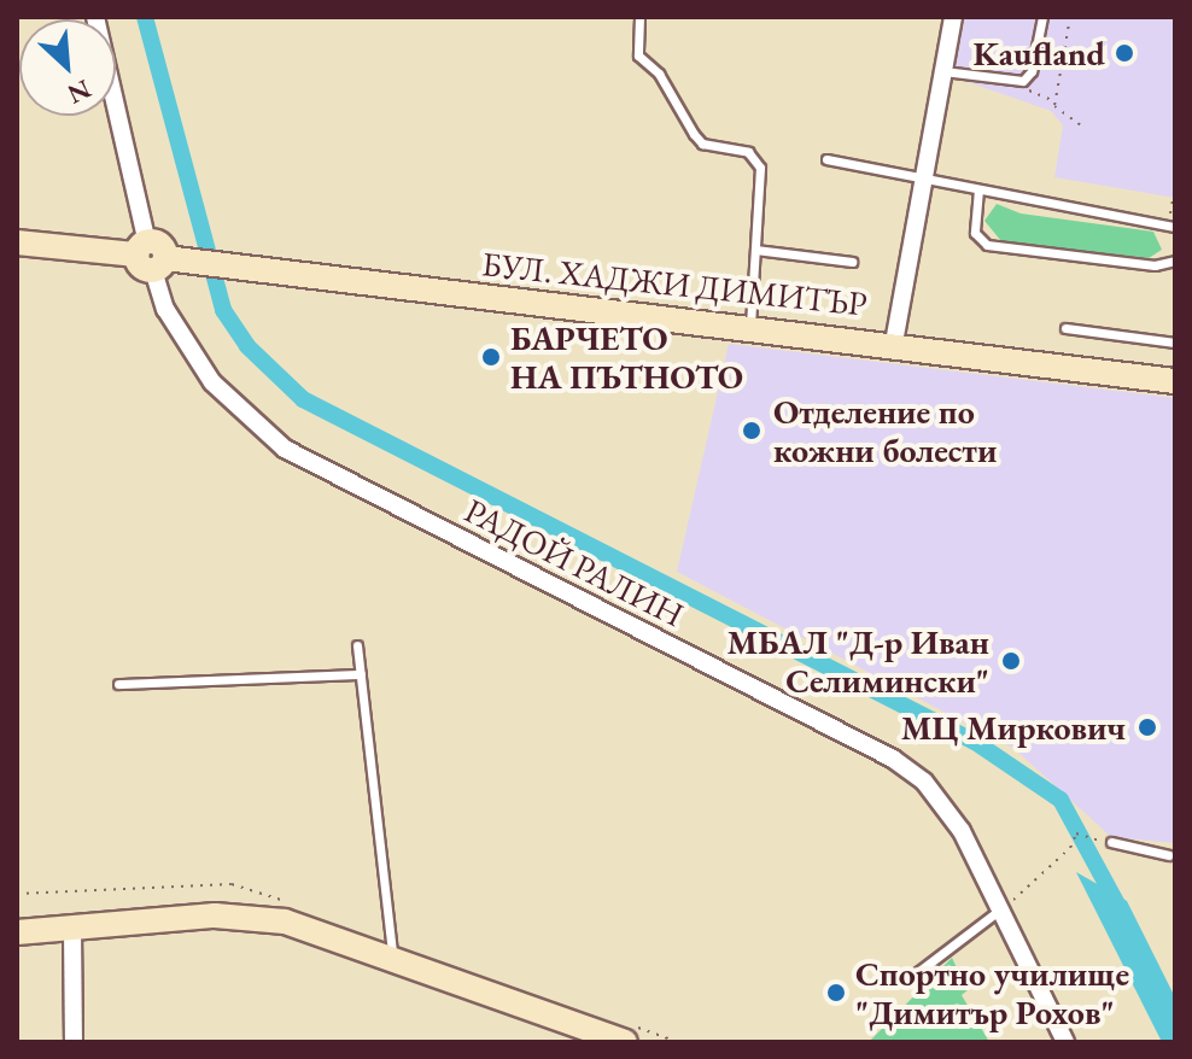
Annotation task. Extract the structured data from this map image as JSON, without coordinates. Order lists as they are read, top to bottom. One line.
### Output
{"streets":{"street":["БУЛ. ХАДЖИ ДИМИТЪР","РАДОЙ РАЛИН"]},"crossings":[["БУЛ. ХАДЖИ ДИМИТЪР","РАДОЙ РАЛИН"]],"places":["Kaufland","БАРЧЕТО НА ПЪТНОТО","Отделение по кожни болести","МБАЛ \"Д-р Иван Селимински\"","МЦ Миркович","Спортно училище \"Димитър Рохов\""],"north":"bottom right"}
